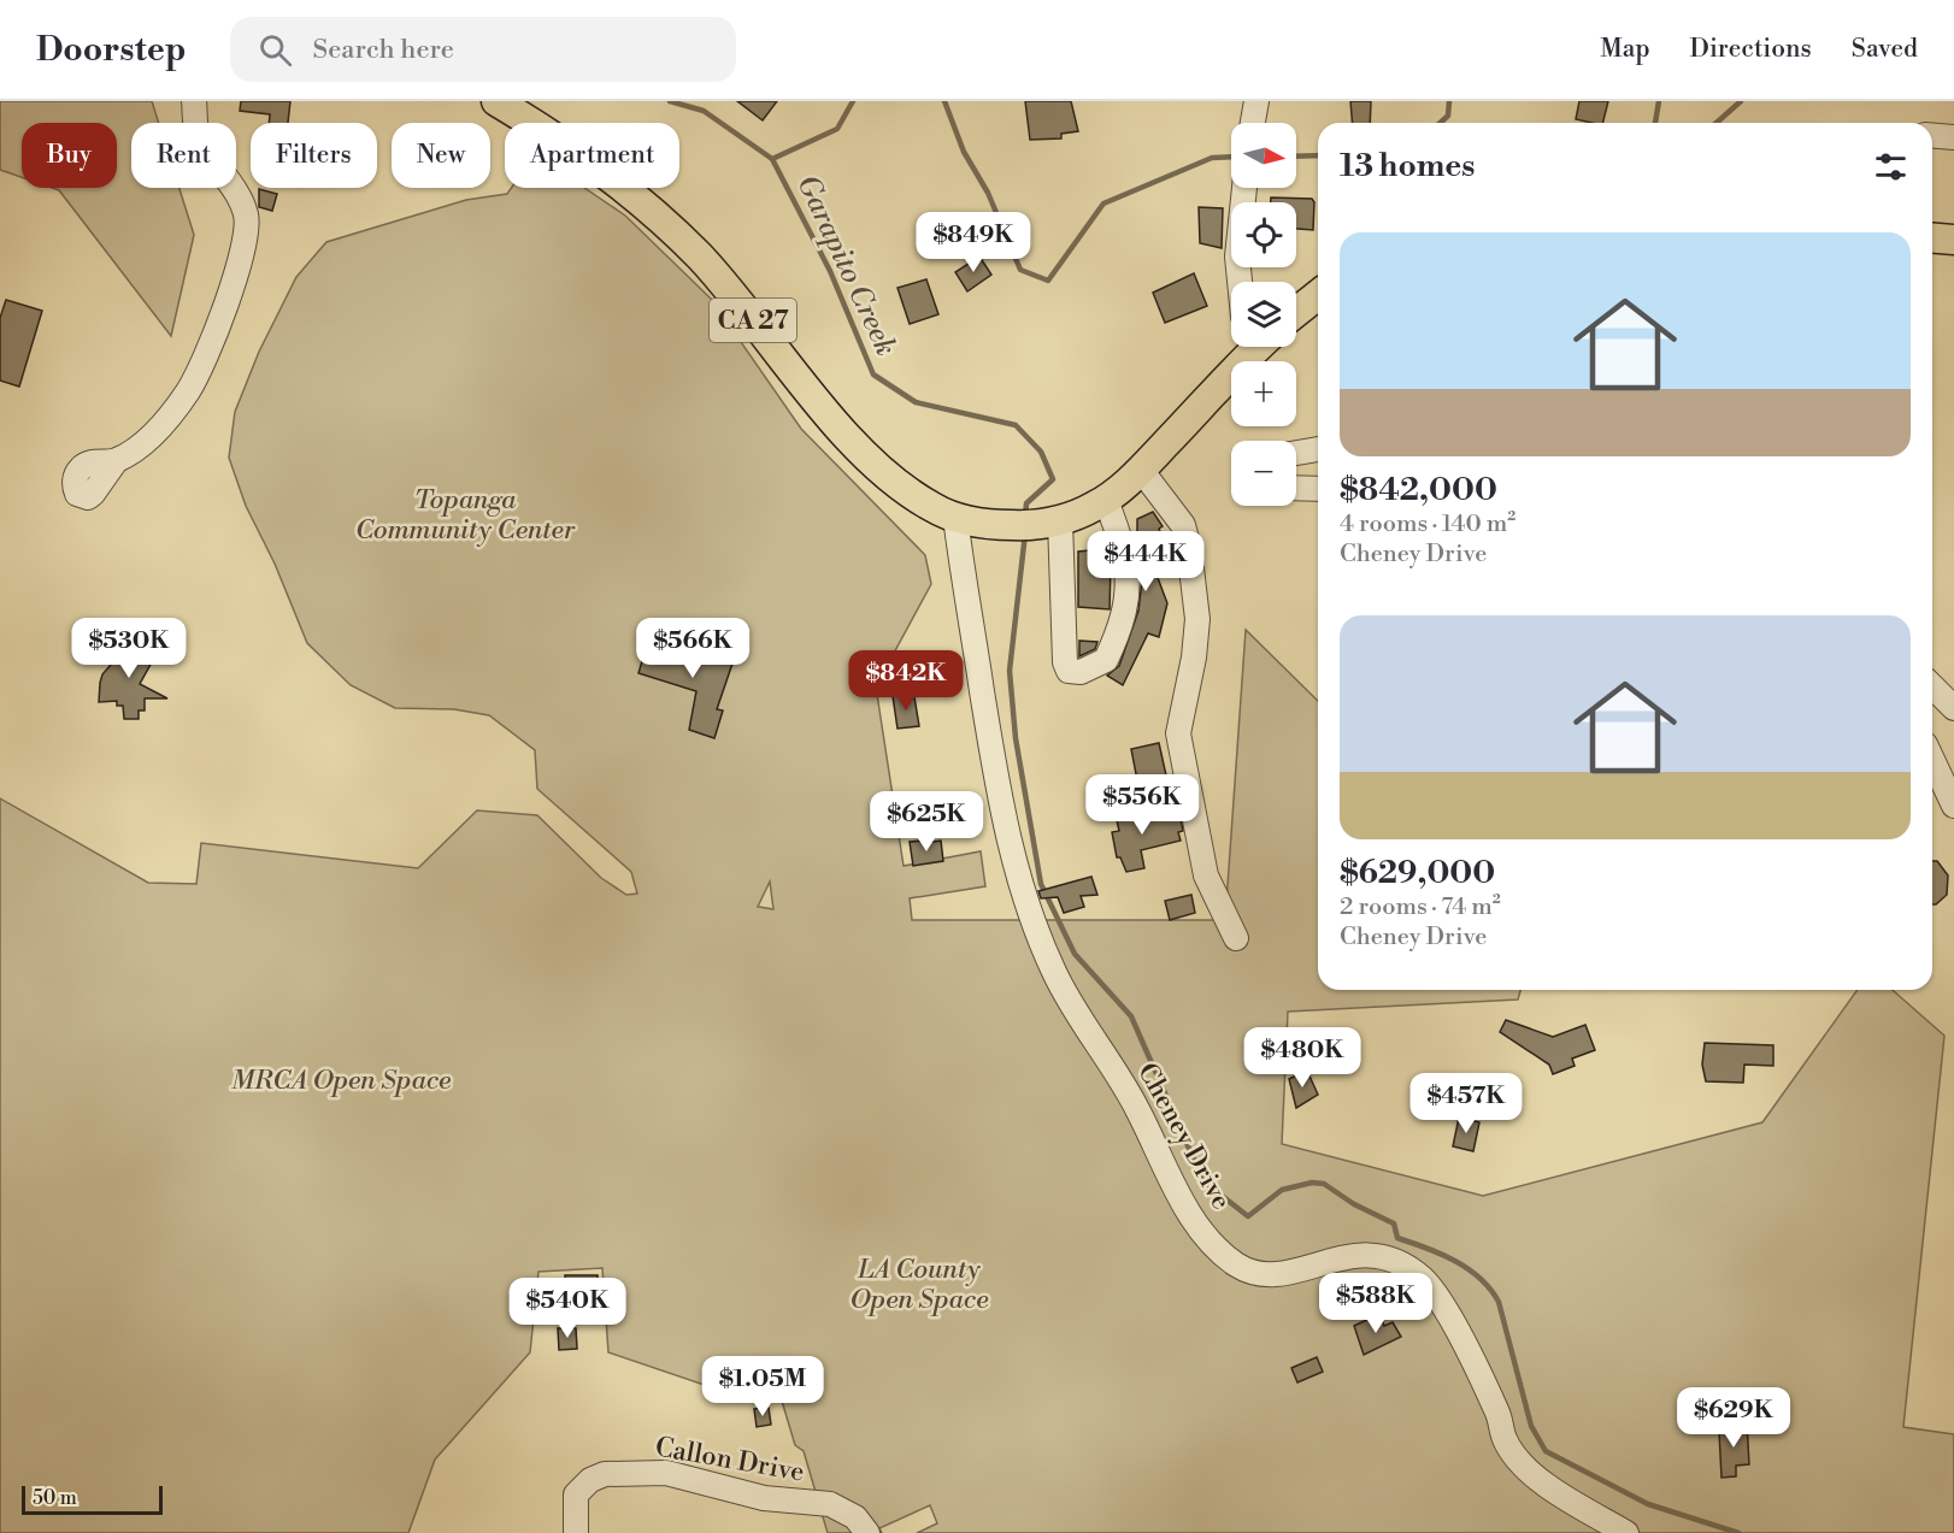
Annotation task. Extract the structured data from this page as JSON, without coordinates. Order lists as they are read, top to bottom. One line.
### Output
{"streets":{"main road":["CA 27"],"street":["Cheney Drive","Callon Drive"]},"crossings":[["CA 27","Cheney Drive"]],"water":["Garapito Creek"],"parks":["Topanga Community Center","MRCA Open Space","LA County Open Space"],"scale_bar":"50 m","north":"right","page":{"header":"Doorstep","search":"Search here","nav":["Map","Directions","Saved"],"map_buttons":["+","−"],"chip":["Buy","Rent","Filters","New","Apartment"],"heading":"13 homes","list":[{"name":"$842,000","note":"4 rooms · 140 m² · Cheney Drive"},{"name":"$629,000","note":"2 rooms · 74 m² · Cheney Drive"}],"price":["$849K","$444K","$530K","$566K","$842K","$556K","$625K","$480K","$457K","$588K","$540K","$1.05M","$629K"],"scale":"50 m"}}
